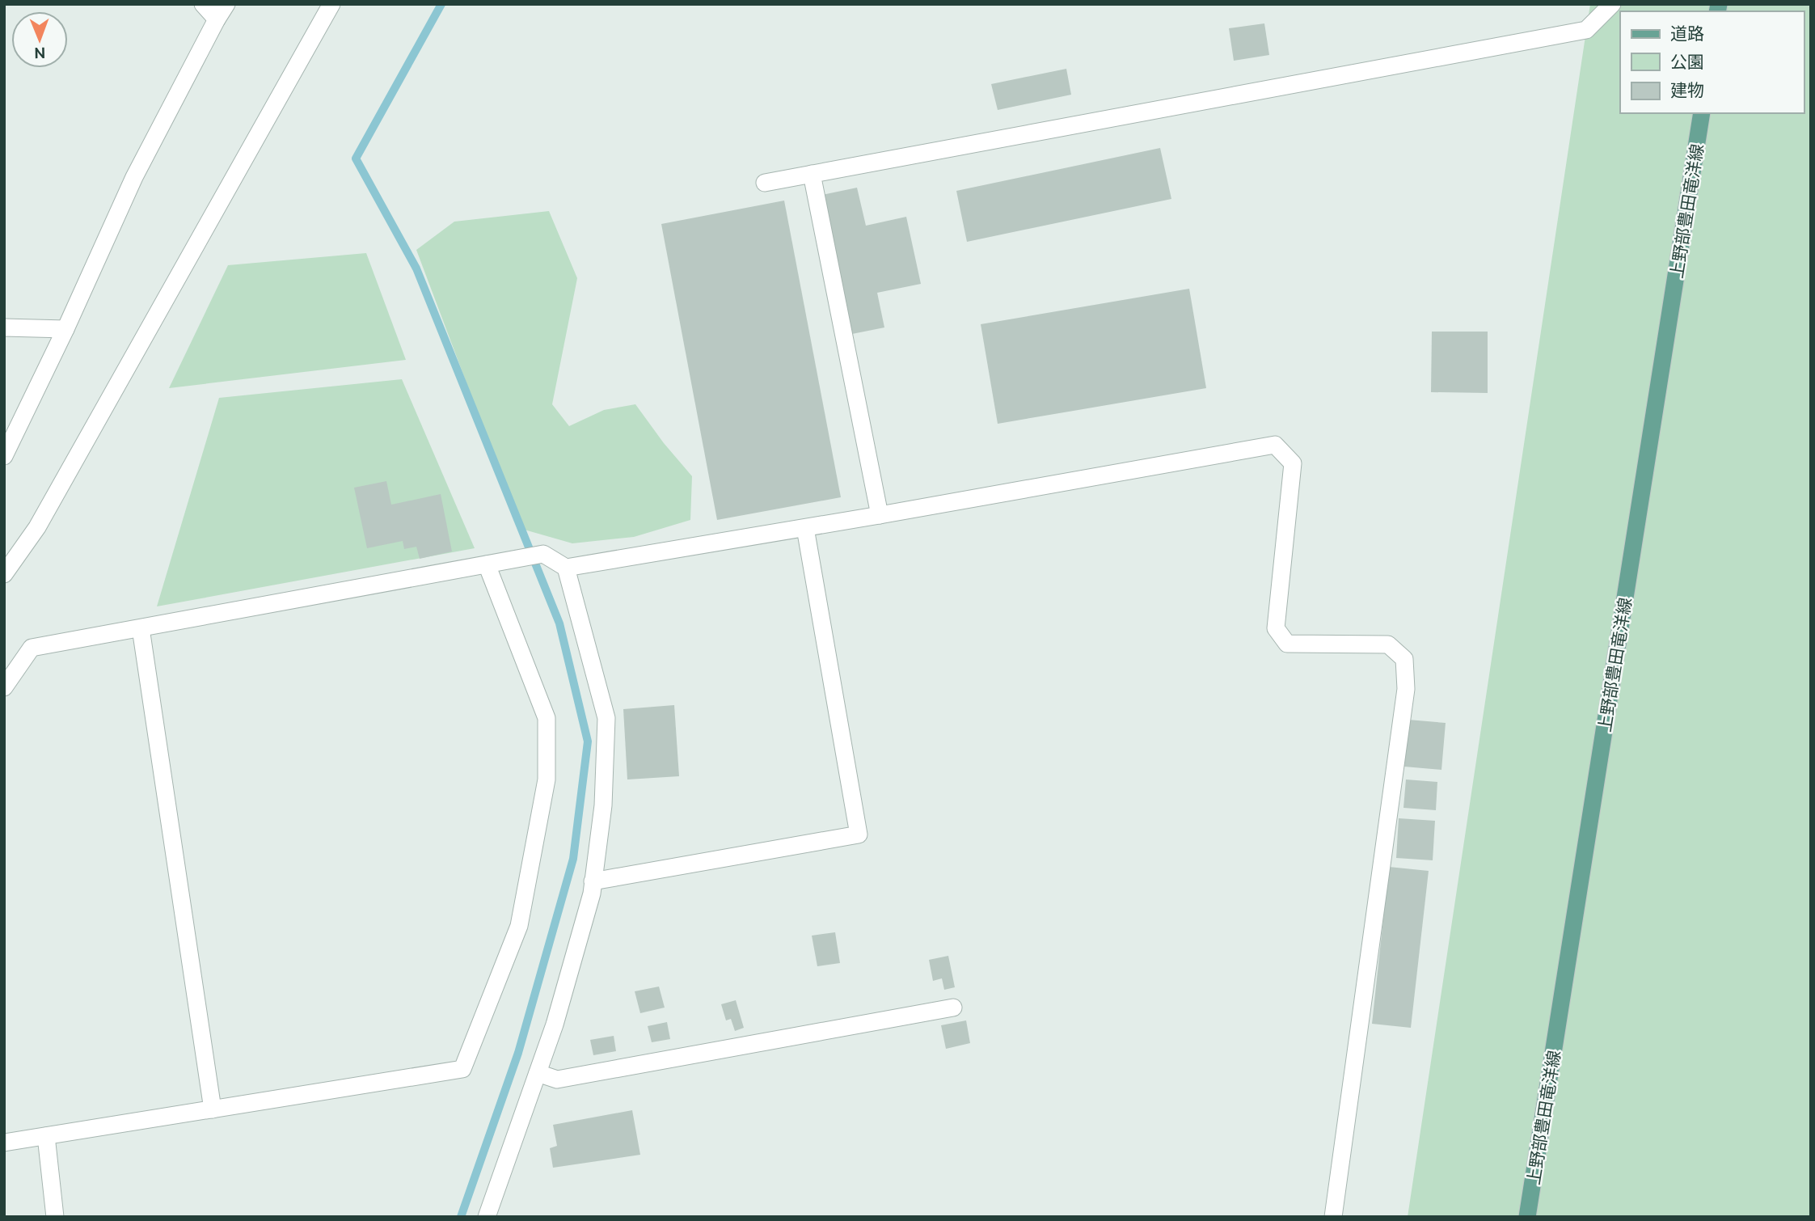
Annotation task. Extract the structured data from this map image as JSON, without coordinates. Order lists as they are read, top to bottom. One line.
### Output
{"streets":{"main road":["上野部豊田竜洋線"]},"legend":["道路","公園","建物"],"north":"bottom"}
